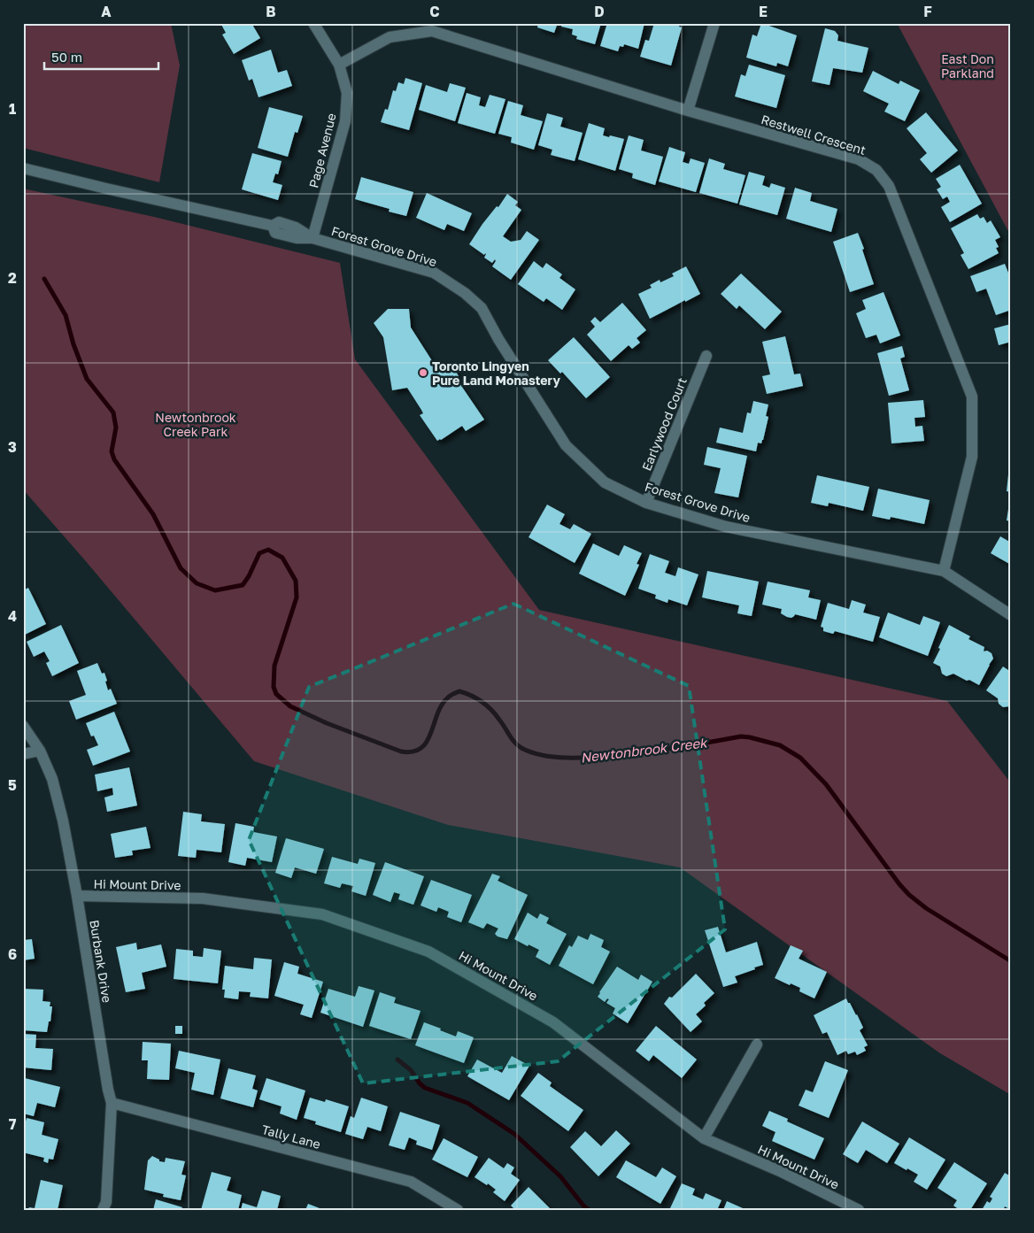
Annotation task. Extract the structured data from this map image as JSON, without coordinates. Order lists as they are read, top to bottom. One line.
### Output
{"streets":{"street":["Restwell Crescent","Page Avenue","Forest Grove Drive","Earlywood Court","Hi Mount Drive","Burbank Drive","Tally Lane"]},"crossings":[["Restwell Crescent","Page Avenue"],["Restwell Crescent","Forest Grove Drive"],["Page Avenue","Forest Grove Drive"],["Forest Grove Drive","Earlywood Court"],["Hi Mount Drive","Burbank Drive"],["Burbank Drive","Tally Lane"]],"water":["Newtonbrook Creek"],"parks":["East Don Parkland","Newtonbrook Creek Park"],"places":["Toronto Lingyen Pure Land Monastery"],"scale_bar":"50 m","grid":{"columns":["A","B","C","D","E","F"],"rows":["1","2","3","4","5","6","7"]}}
